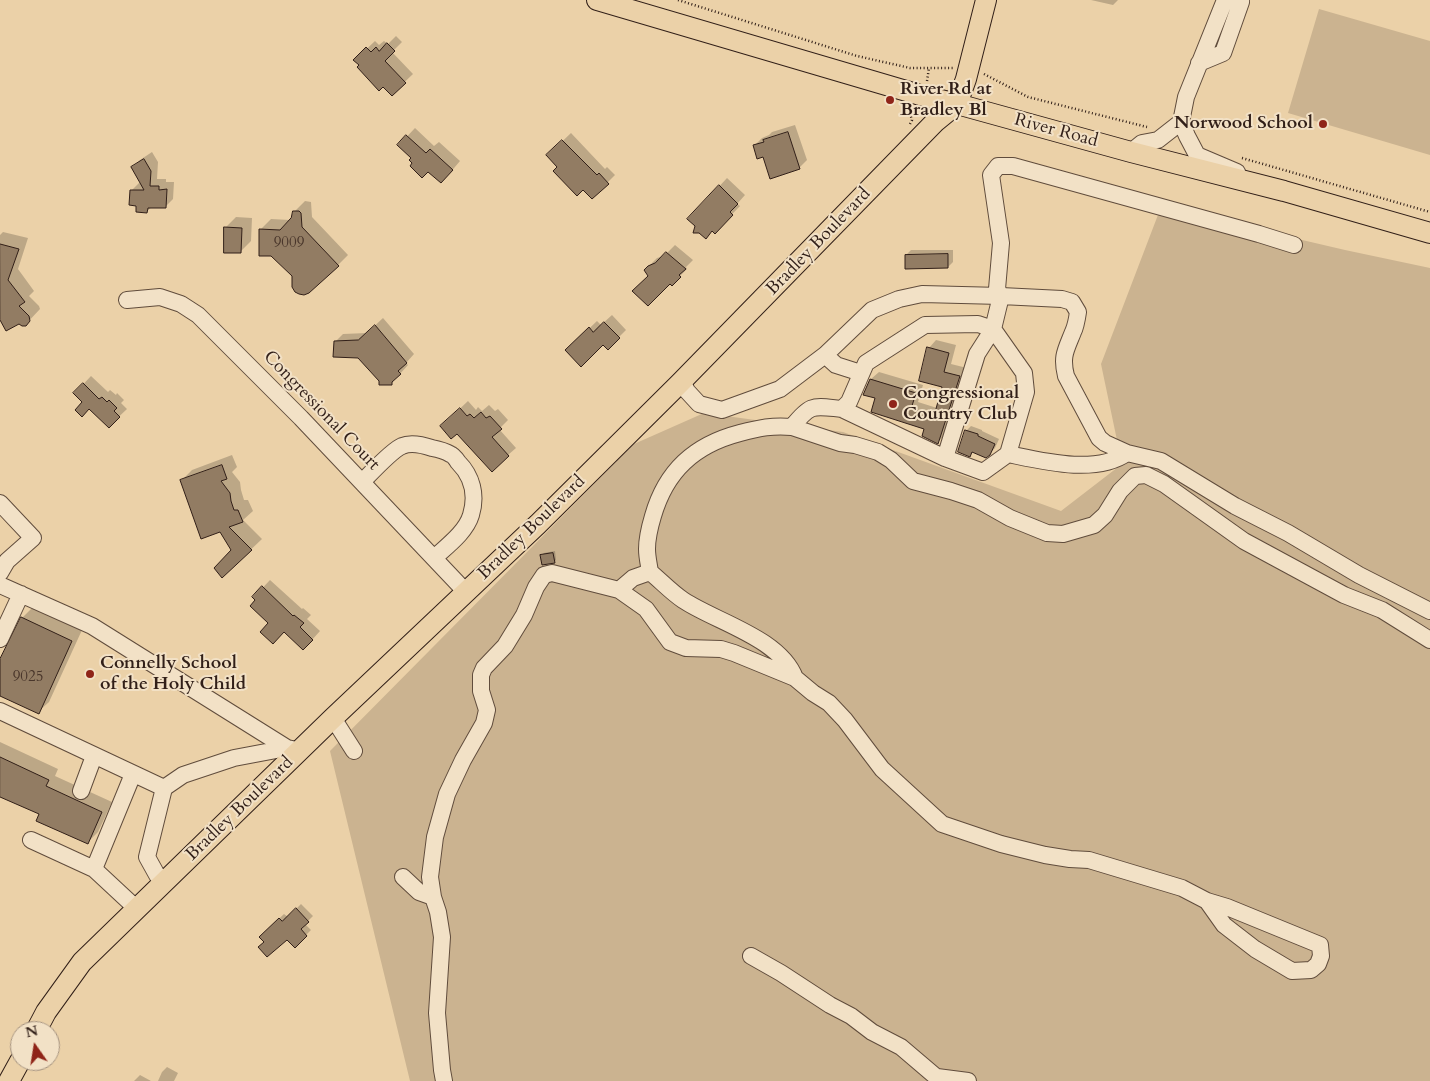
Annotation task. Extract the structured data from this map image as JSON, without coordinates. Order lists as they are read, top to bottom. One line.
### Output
{"streets":{"main road":["River Road","Bradley Boulevard"],"street":["Congressional Court"]},"crossings":[["River Road","Bradley Boulevard"],["Bradley Boulevard","Congressional Court"]],"places":["River Rd at Bradley Bl","Norwood School","Congressional Country Club","Connelly School of the Holy Child"],"house_numbers":["9009","9025"],"north":"top"}
